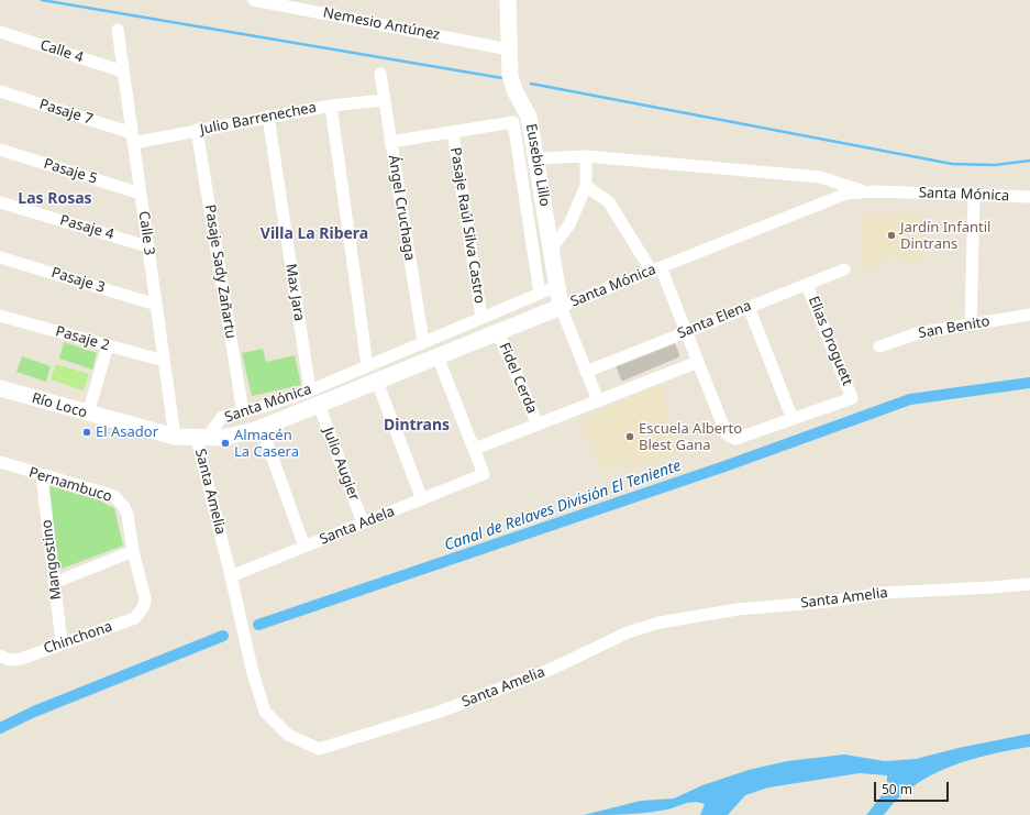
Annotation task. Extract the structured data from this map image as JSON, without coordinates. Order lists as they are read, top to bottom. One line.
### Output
{"streets":{"street":["Nemesio Antúnez","Calle 4","Pasaje 7","Julio Barrenechea","Eusebio Lillo","Pasaje 5","Santa Mónica","Ángel Cruchaga","Pasaje Raúl Silva Castro","Pasaje 4","Calle 3","Pasaje Sady Zañartu","Pasaje 3","Max Jara","Santa Elena","San Benito","Pasaje 2","Elias Droguett","Fidel Cerda","Río Loco","Julio Augier","Pernambuco","Santa Amelia","Santa Adela","Mangostino","Chinchona"]},"crossings":[["Nemesio Antúnez","Eusebio Lillo"],["Calle 4","Calle 3"],["Pasaje 7","Julio Barrenechea"],["Pasaje 7","Calle 3"],["Julio Barrenechea","Ángel Cruchaga"],["Julio Barrenechea","Calle 3"],["Julio Barrenechea","Pasaje Sady Zañartu"],["Julio Barrenechea","Max Jara"],["Eusebio Lillo","Santa Mónica"],["Pasaje 5","Calle 3"],["Santa Mónica","Ángel Cruchaga"],["Santa Mónica","Pasaje Raúl Silva Castro"],["Santa Mónica","Pasaje Sady Zañartu"],["Santa Mónica","Max Jara"],["Santa Mónica","Fidel Cerda"],["Santa Mónica","Río Loco"],["Santa Mónica","Julio Augier"],["Santa Mónica","Santa Amelia"],["Pasaje 4","Calle 3"],["Calle 3","Pasaje 3"],["Calle 3","Pasaje 2"],["Calle 3","Río Loco"],["Santa Elena","Elias Droguett"],["Río Loco","Santa Amelia"],["Julio Augier","Santa Adela"],["Pernambuco","Mangostino"],["Pernambuco","Chinchona"],["Santa Amelia","Santa Adela"],["Mangostino","Chinchona"]],"districts":["Las Rosas","Villa La Ribera","Dintrans"],"water":["Canal de Relaves División El Teniente"],"places":["Jardín Infantil Dintrans","El Asador","Escuela Alberto Blest Gana","Almacén La Casera"],"scale_bar":"50 m"}
